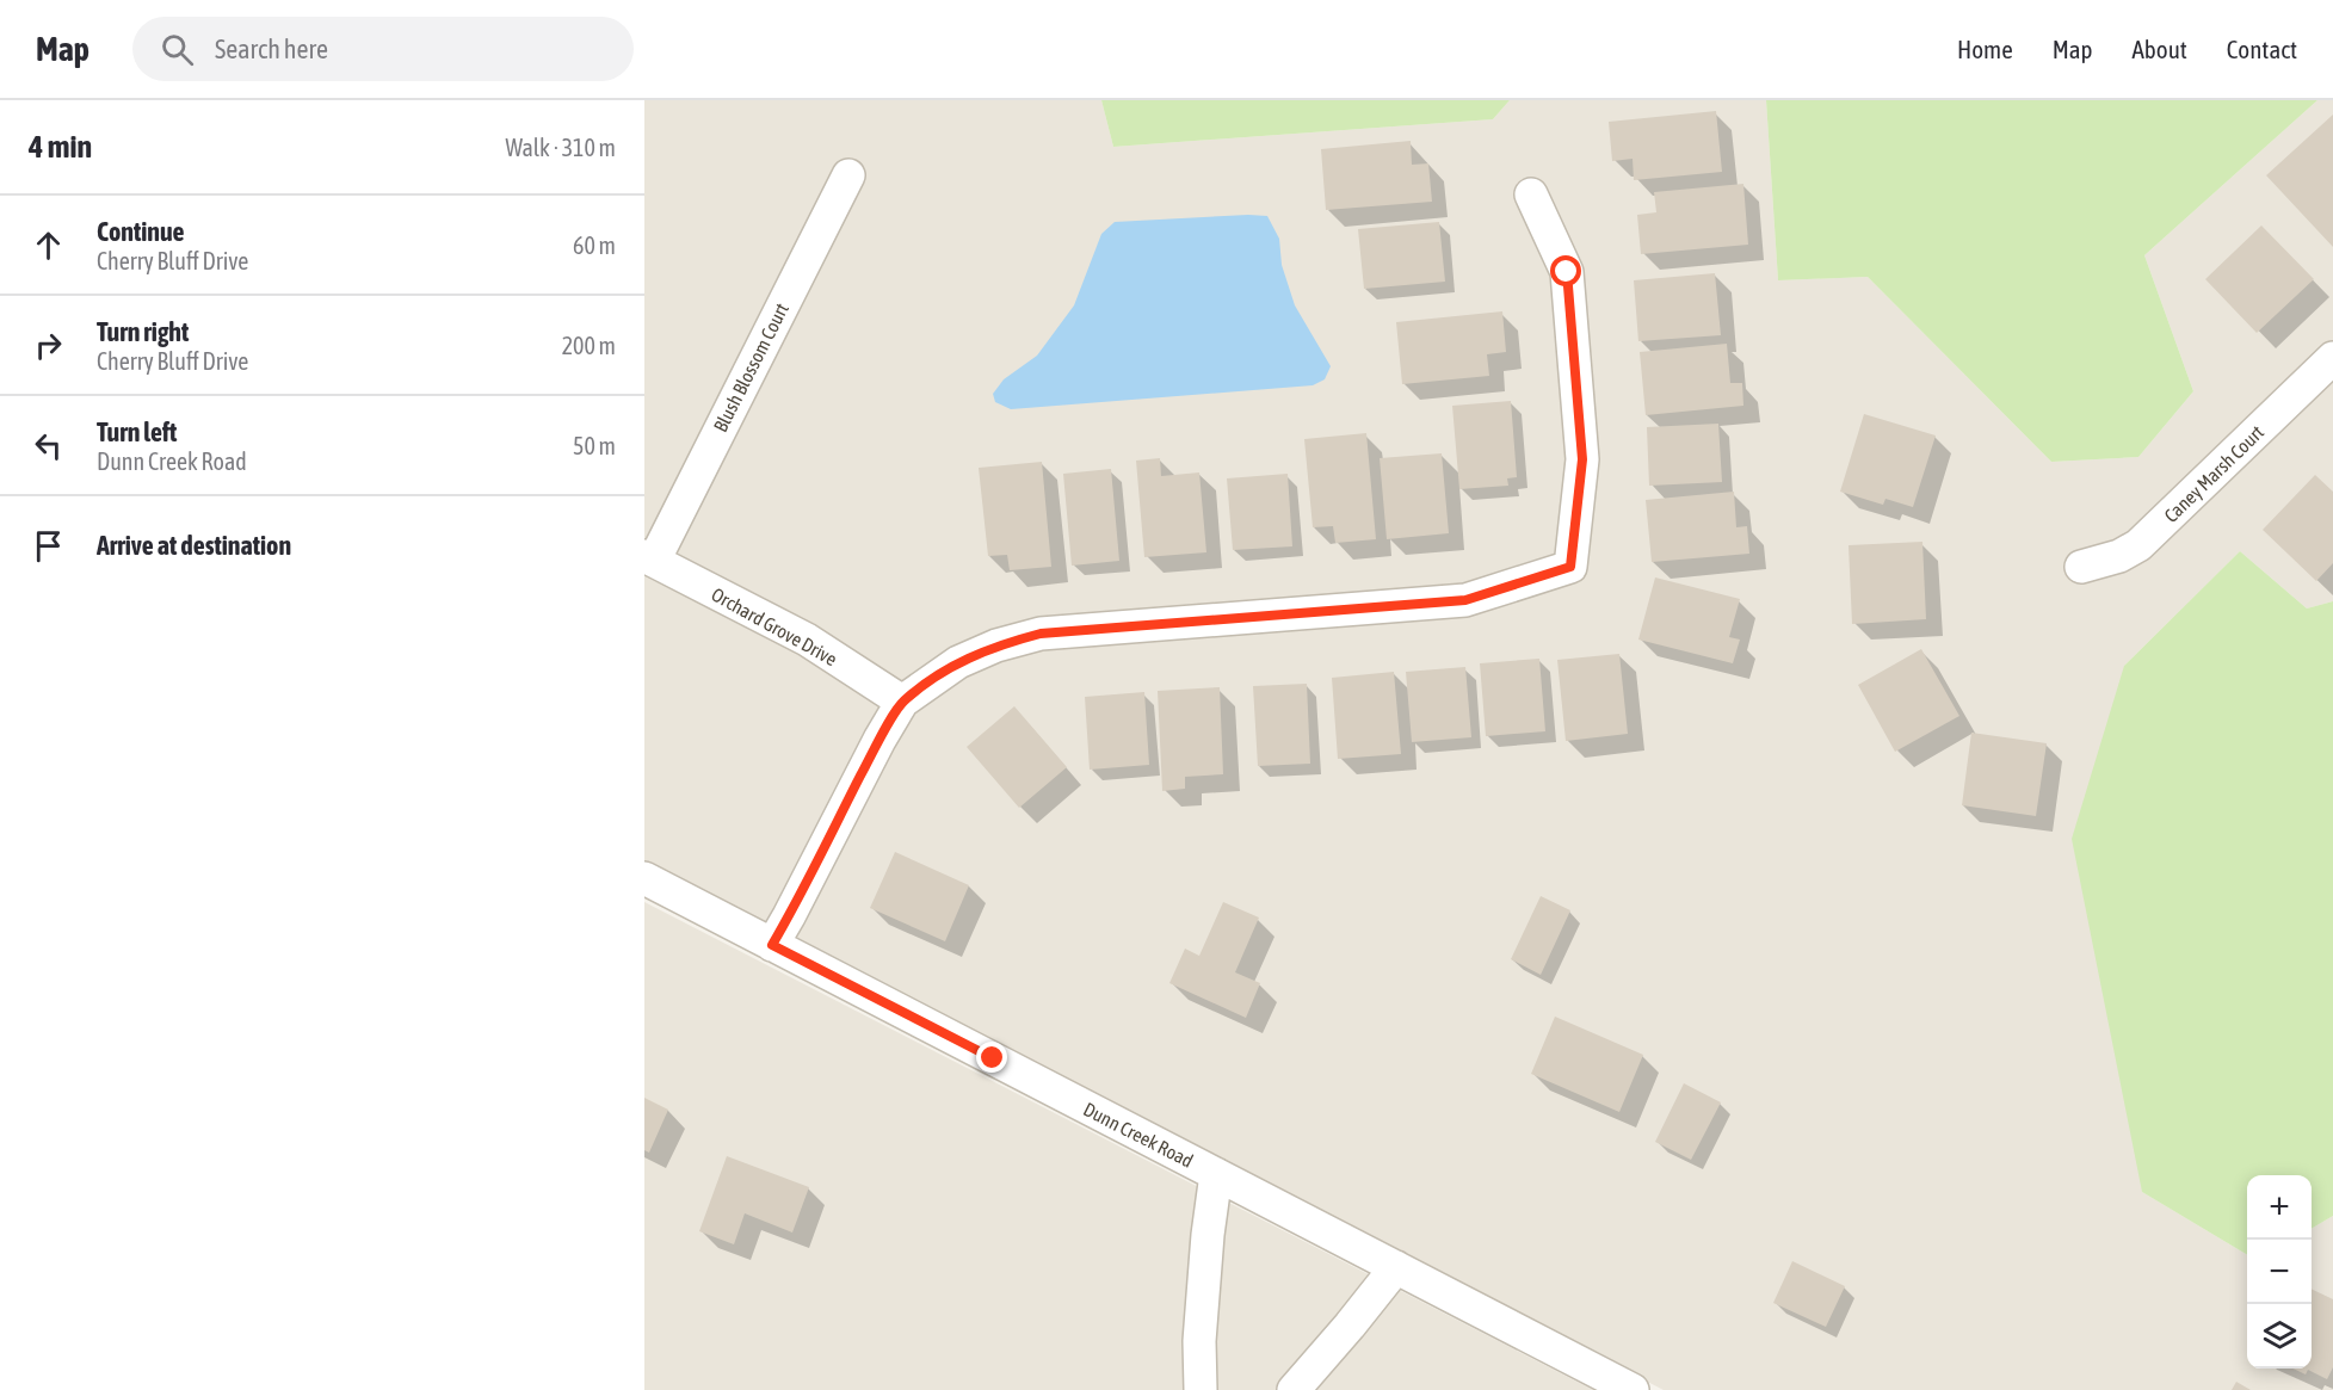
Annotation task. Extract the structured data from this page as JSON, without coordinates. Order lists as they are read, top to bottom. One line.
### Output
{"streets":{"street":["Blush Blossom Court","Caney Marsh Court","Orchard Grove Drive","Dunn Creek Road"]},"crossings":[["Blush Blossom Court","Orchard Grove Drive"]],"page":{"header":"Map","search":"Search here","nav":["Home","Map","About","Contact"],"heading":["4 min","Walk · 310 m"],"list":[["Continue","Cherry Bluff Drive","60 m"],["Turn right","Cherry Bluff Drive","200 m"],["Turn left","Dunn Creek Road","50 m"],"Arrive at destination"],"map_buttons":["+","−"]}}
